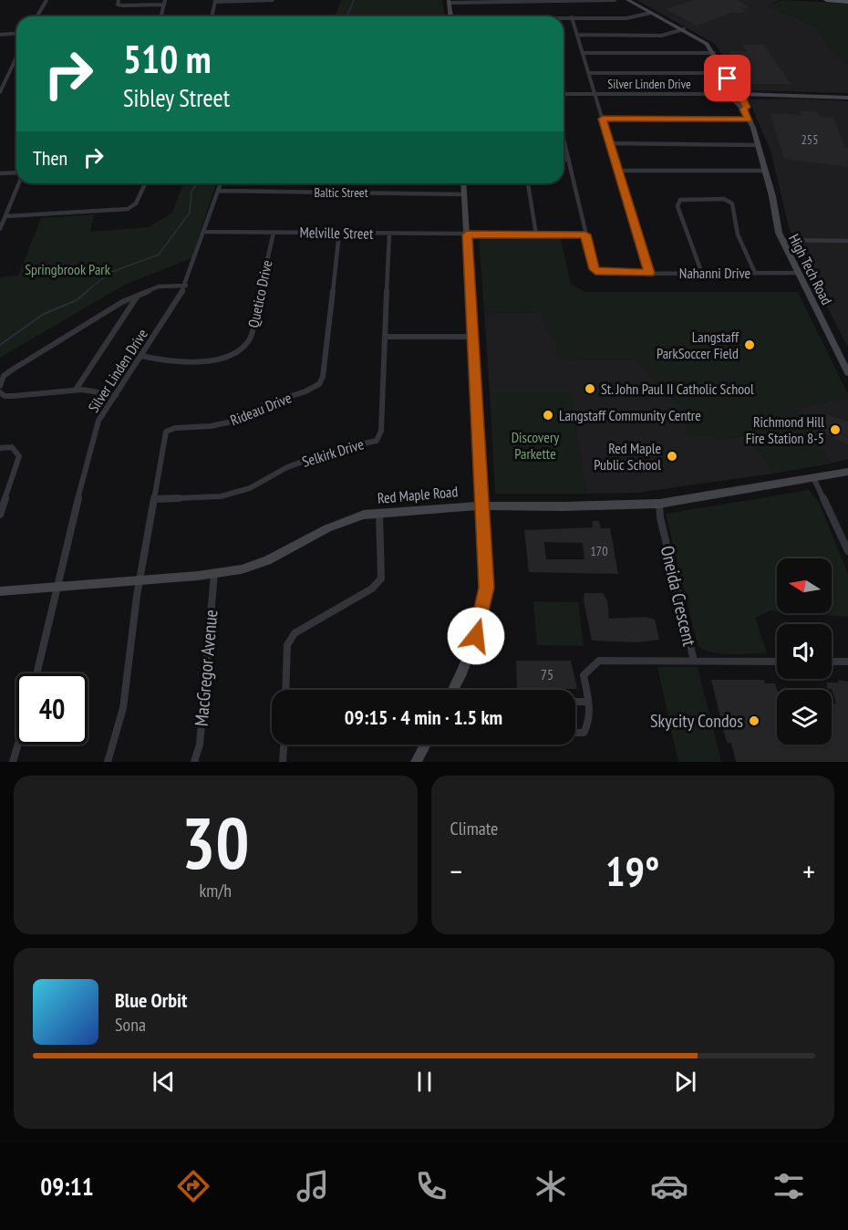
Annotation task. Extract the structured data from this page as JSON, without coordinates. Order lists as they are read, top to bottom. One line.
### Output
{"streets":{"street":["Silver Linden Drive","Baltic Street","Melville Street","High Tech Road","Nahanni Drive","Quetico Drive","Rideau Drive","Selkirk Drive","Red Maple Road","Oneida Crescent","MacGregor Avenue"]},"crossings":[["Silver Linden Drive","Baltic Street"],["Silver Linden Drive","Melville Street"],["Silver Linden Drive","High Tech Road"],["Silver Linden Drive","Quetico Drive"],["Silver Linden Drive","Red Maple Road"],["Melville Street","Nahanni Drive"],["Melville Street","Quetico Drive"],["Melville Street","Rideau Drive"],["Melville Street","Selkirk Drive"],["High Tech Road","Nahanni Drive"],["Rideau Drive","Selkirk Drive"],["Rideau Drive","Red Maple Road"],["Red Maple Road","Oneida Crescent"],["Red Maple Road","MacGregor Avenue"]],"parks":["Springbrook Park","Discovery Parkette"],"places":["Langstaff ParkSoccer Field","St. John Paul II Catholic School","Langstaff Community Centre","Richmond Hill Fire Station 8-5","Red Maple Public School","Skycity Condos"],"house_numbers":["255","170","75"],"north":"left","page":{"turn":["510 m","Sibley Street"],"then":"Then","limit":"40","trip":"09:15 · 4 min · 1.5 km","tile":[["30","km/h"],"Climate"],"heat":["−","19°","+"],"song":["Blue Orbit","Sona"],"tabs":"09:11"}}
